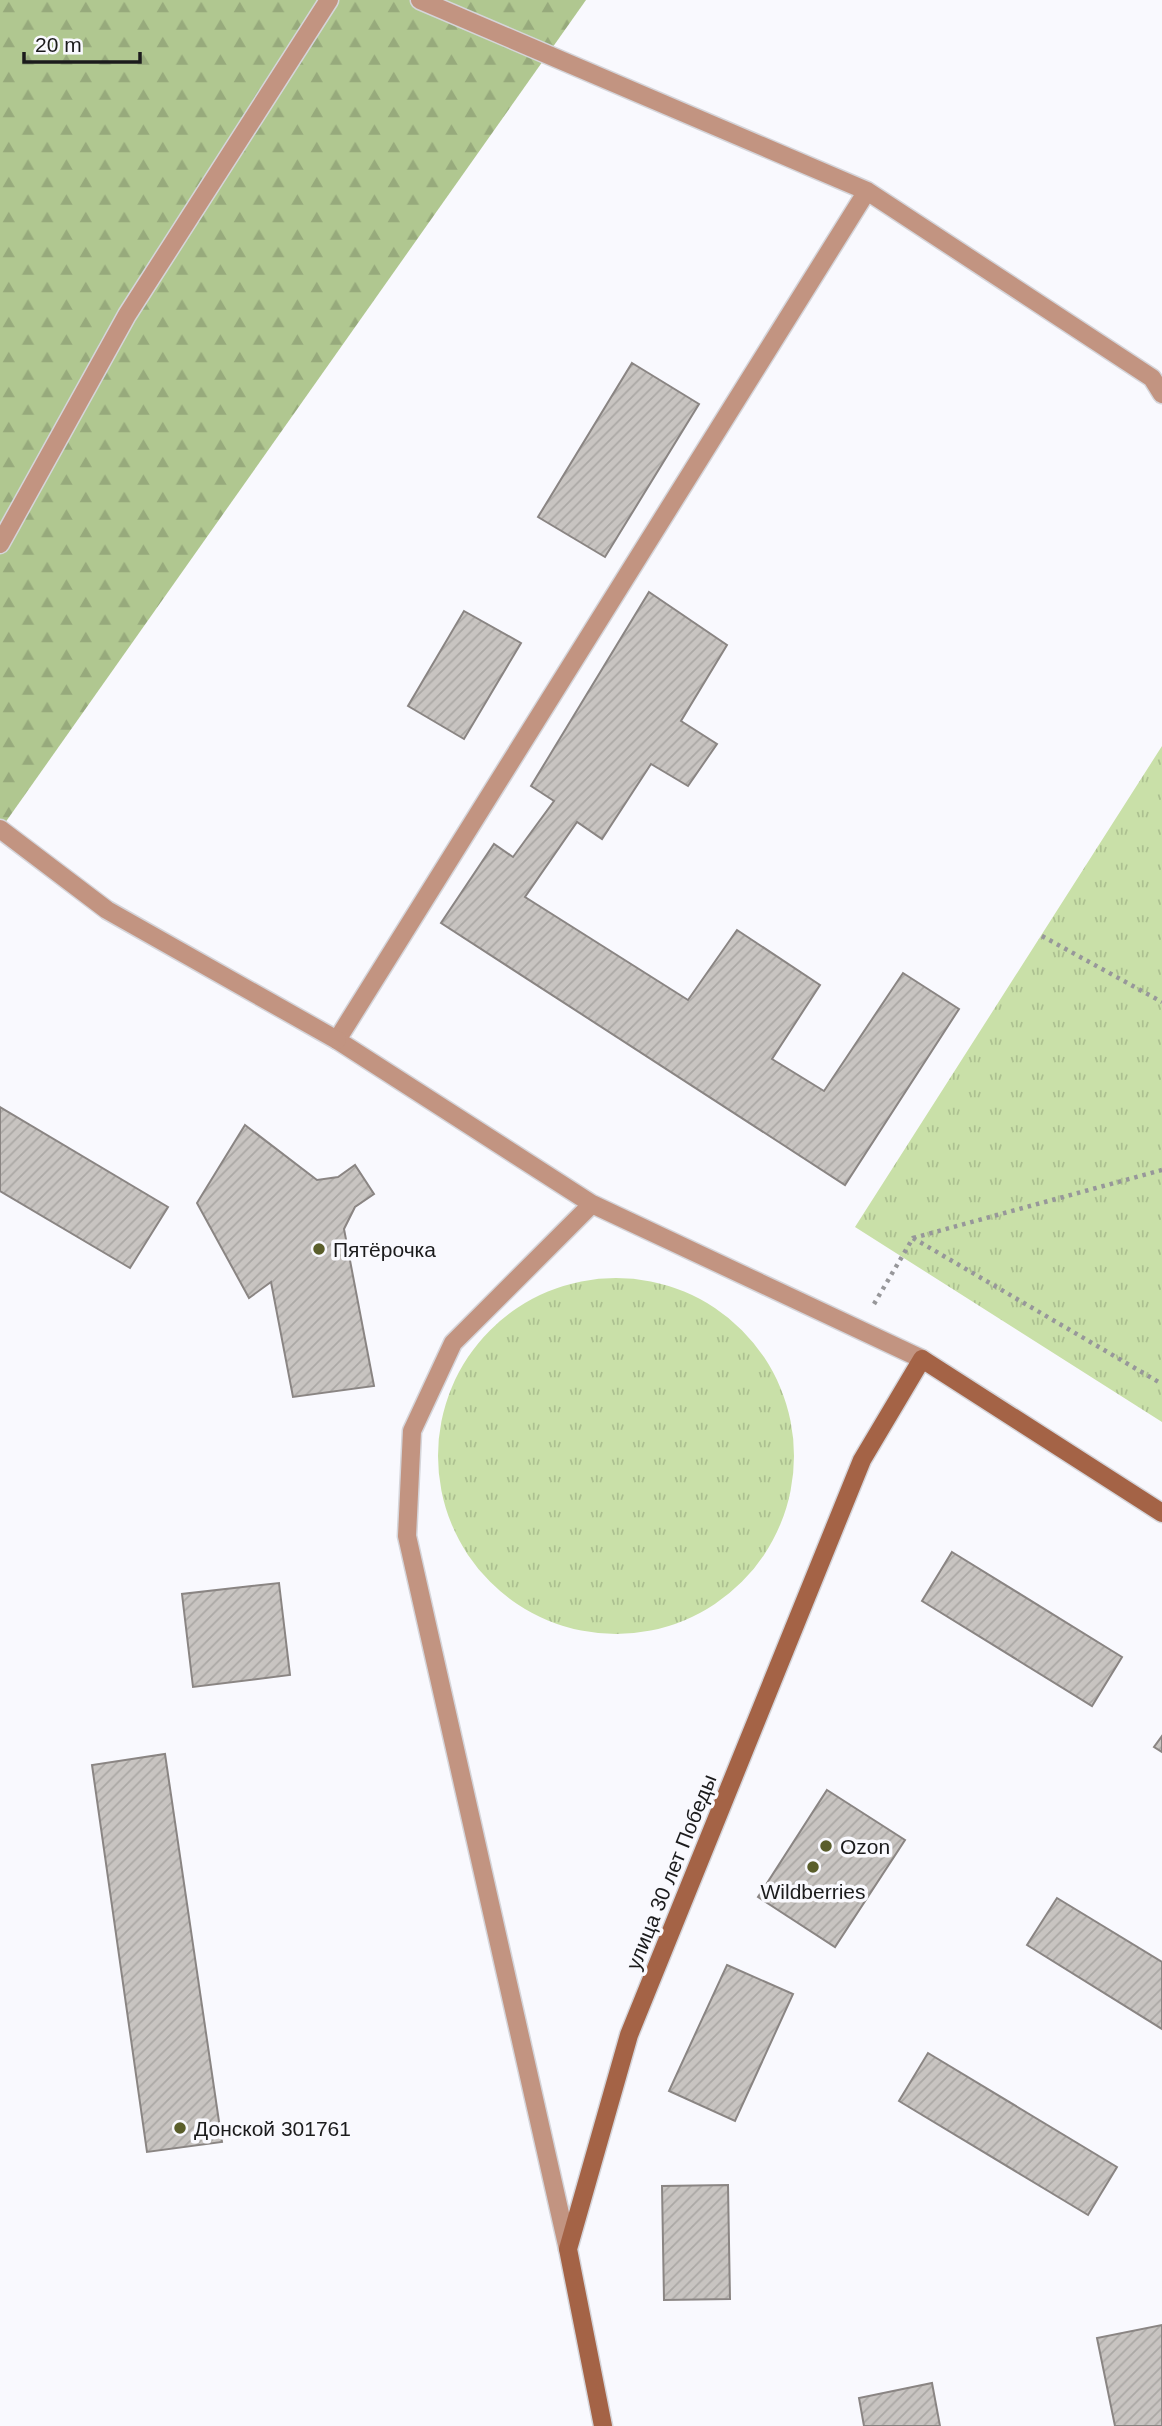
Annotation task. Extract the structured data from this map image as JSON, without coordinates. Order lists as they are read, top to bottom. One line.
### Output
{"streets":{"main road":["улица 30 лет Победы"]},"places":["Пятёрочка","Ozon","Wildberries","Донской 301761"],"scale_bar":"20 m"}
